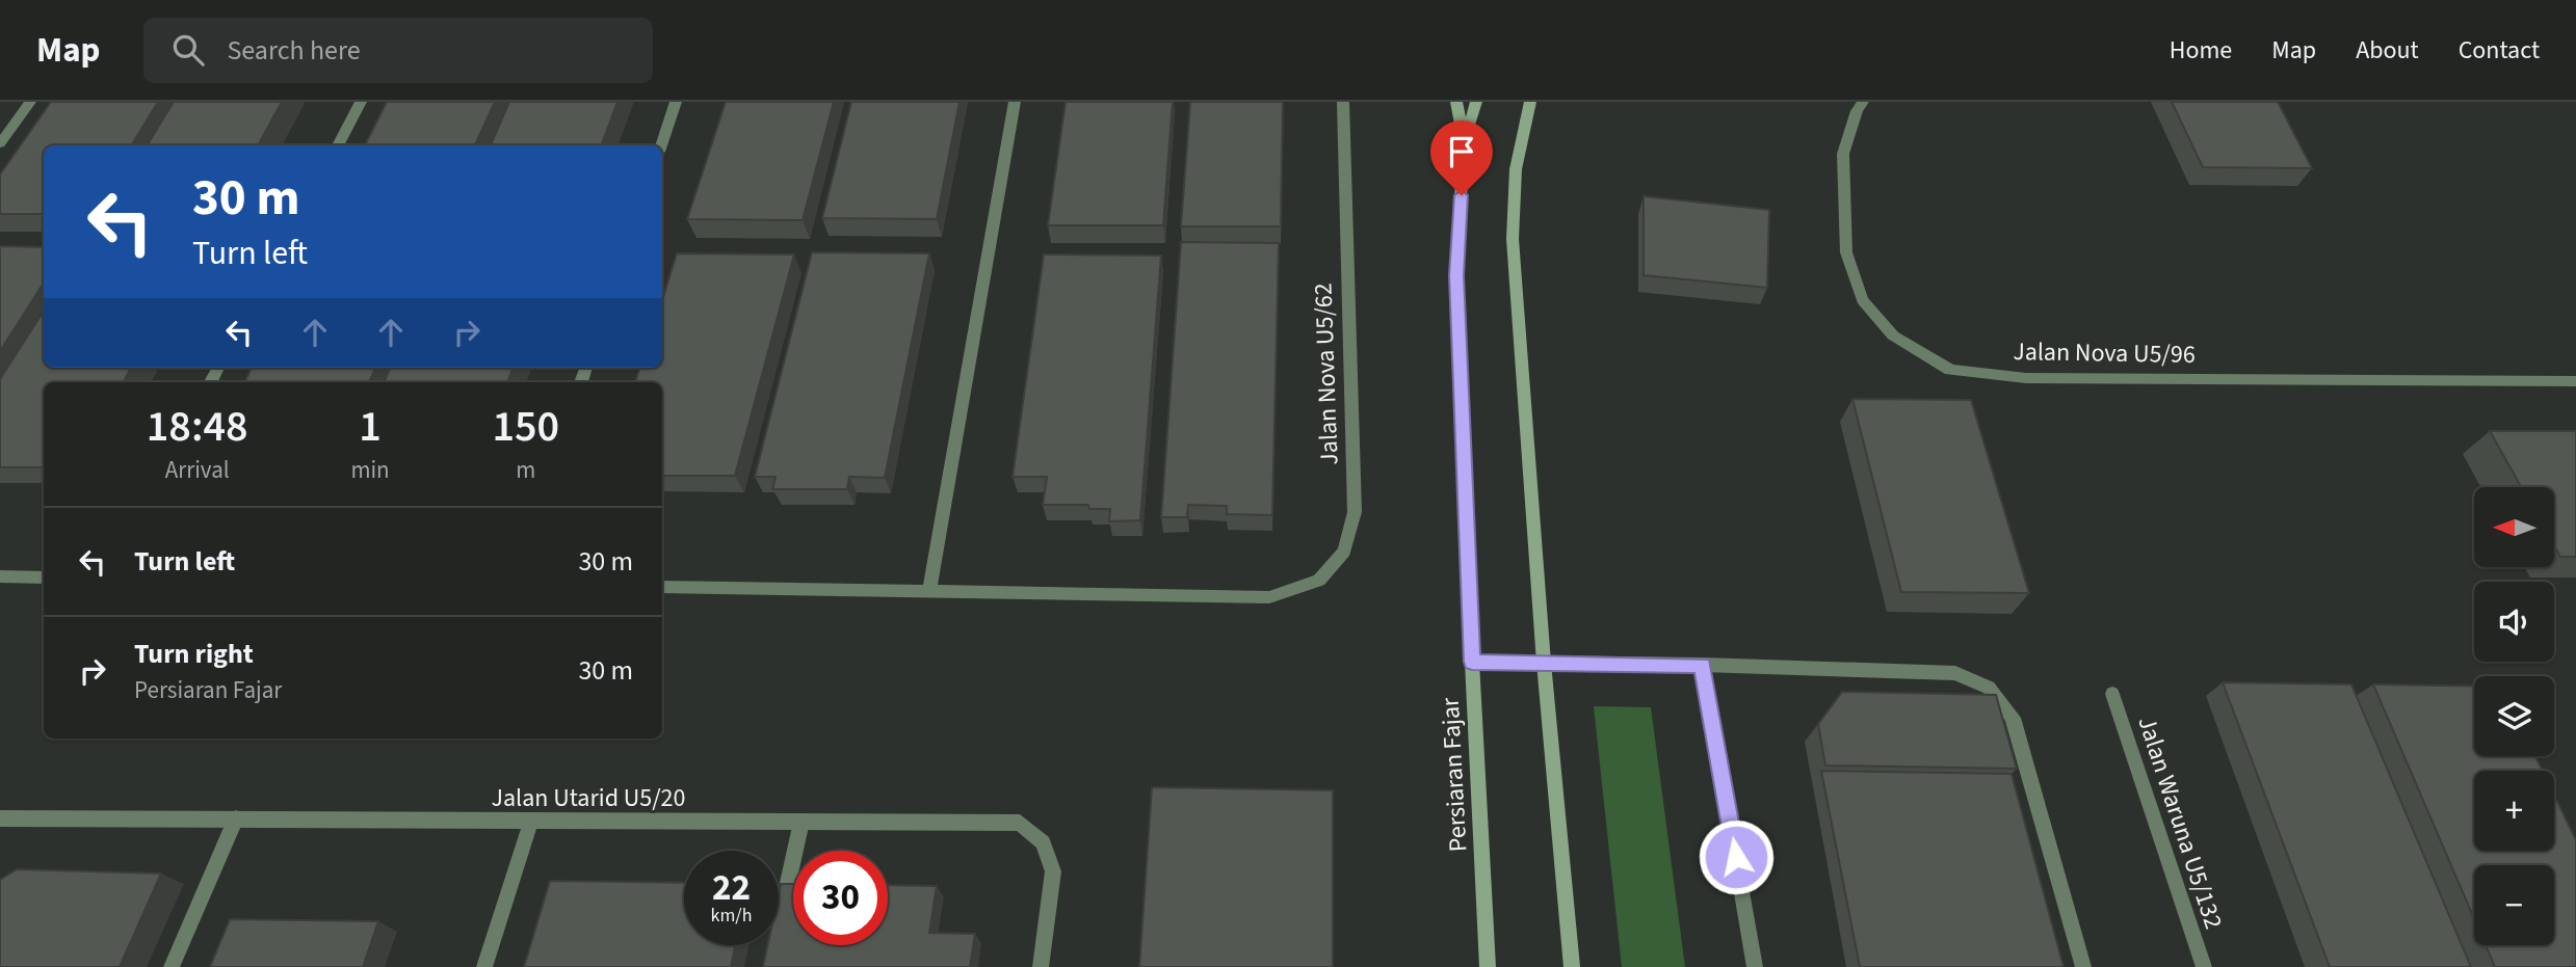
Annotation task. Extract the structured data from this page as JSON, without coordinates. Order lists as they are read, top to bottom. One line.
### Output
{"streets":{"main road":["Persiaran Fajar"],"street":["Jalan Nova U5/96","Jalan Nova U5/62","Jalan Utarid U5/20","Jalan Waruna U5/132"]},"north":"left","page":{"header":"Map","search":"Search here","nav":["Home","Map","About","Contact"],"turn":["30 m","Turn left"],"eta":["18:48","Arrival","1","min","150","m"],"map_buttons":["+","−"],"list":[{"name":"Turn left","value":"30 m"},{"name":"Turn right","note":"Persiaran Fajar","value":"30 m"}],"speed":"22 km/h","limit":"30"}}
